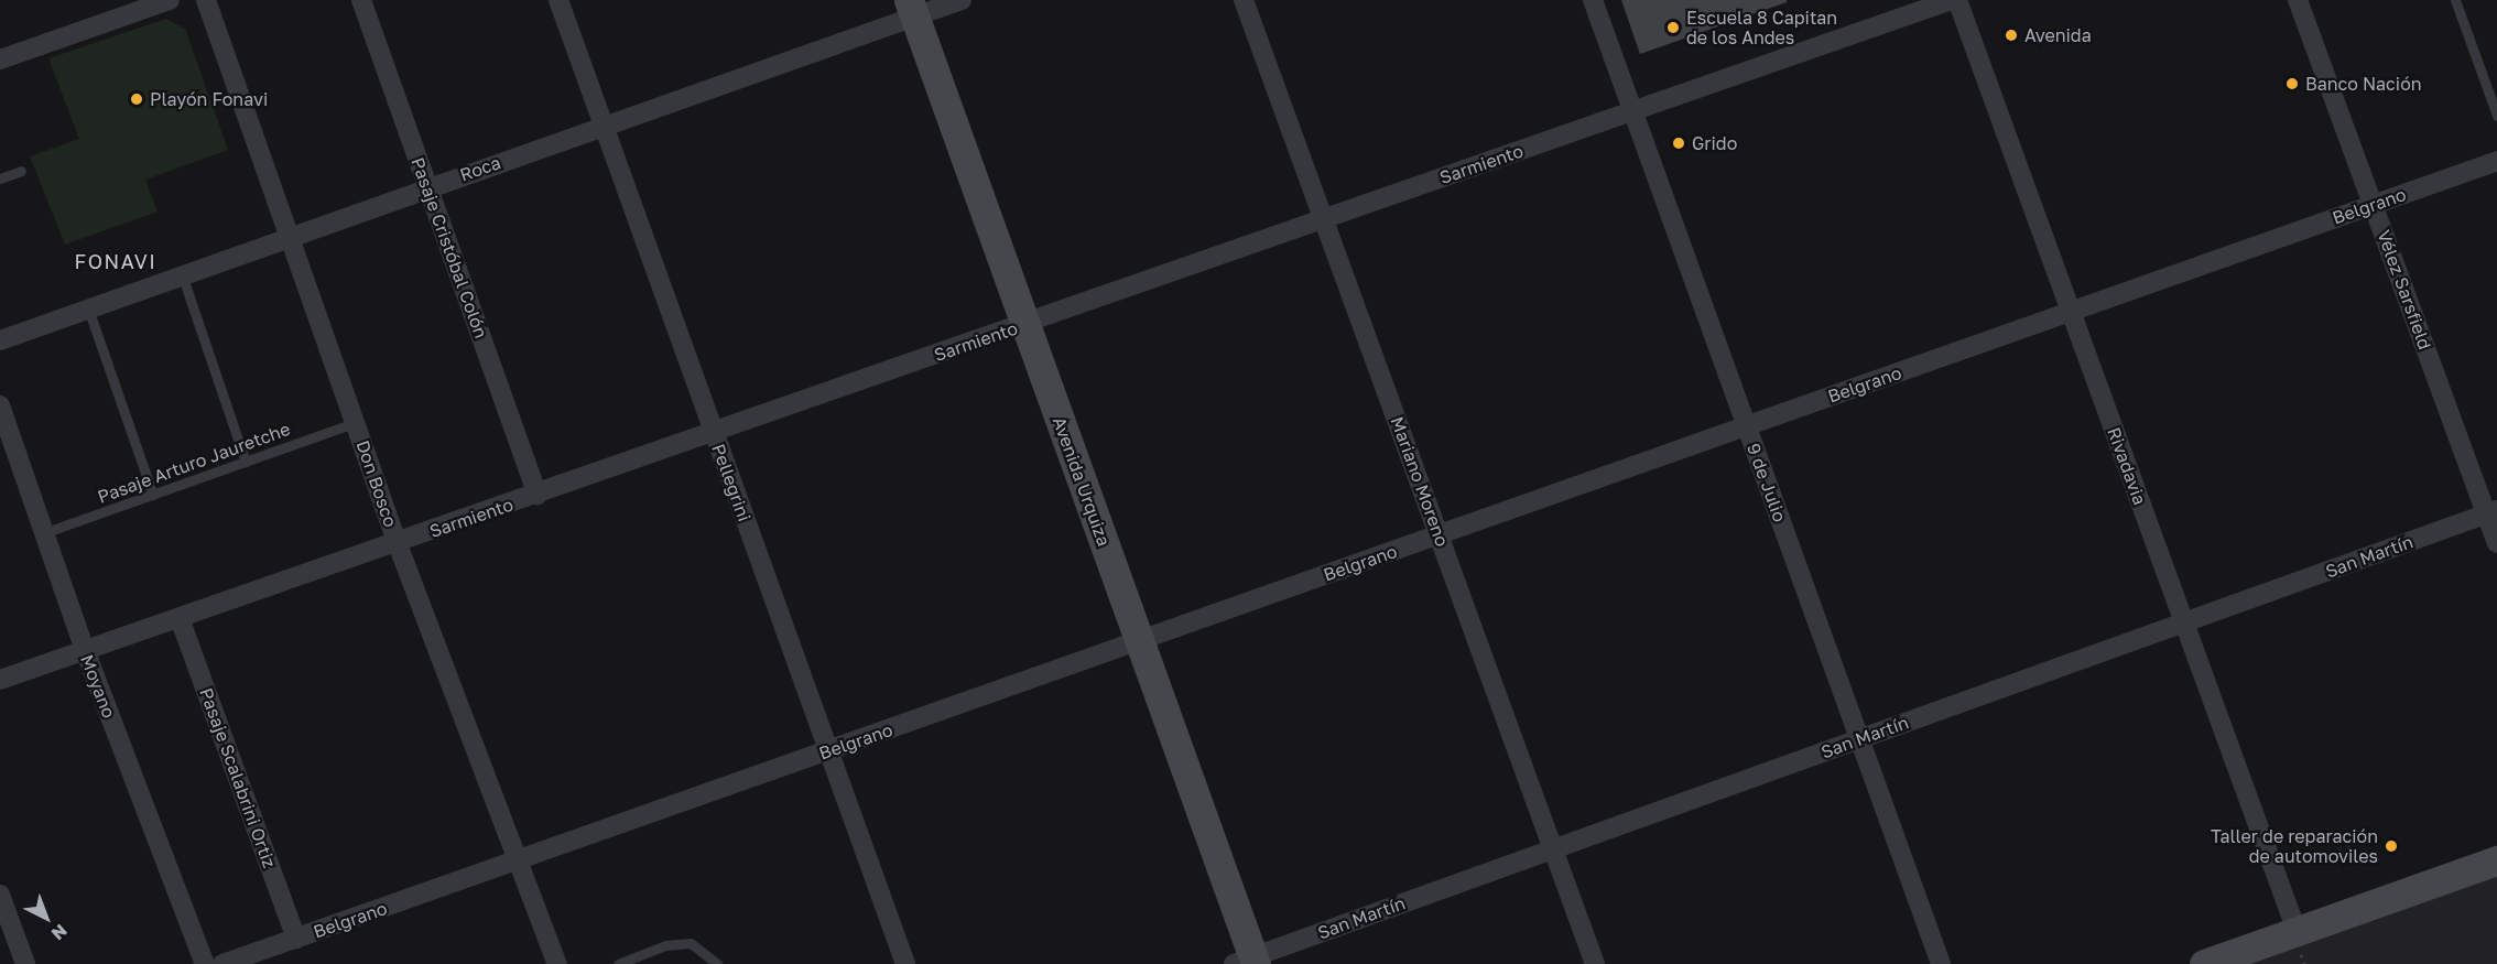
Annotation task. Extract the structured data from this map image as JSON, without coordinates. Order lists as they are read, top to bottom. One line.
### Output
{"streets":{"street":["Sarmiento","Roca","Belgrano","Pasaje Cristóbal Colón","Vélez Sarsfield","Rivadavia","Avenida Urquiza","Mariano Moreno","Pellegrini","9 de Julio","Don Bosco","San Martín","Moyano","Pasaje Scalabrini Ortiz"],"lane":["Pasaje Arturo Jauretche"]},"crossings":[["Sarmiento","Pasaje Cristóbal Colón"],["Sarmiento","Avenida Urquiza"],["Sarmiento","Mariano Moreno"],["Sarmiento","Pellegrini"],["Sarmiento","9 de Julio"],["Sarmiento","Don Bosco"],["Sarmiento","Moyano"],["Sarmiento","Pasaje Scalabrini Ortiz"],["Roca","Pasaje Cristóbal Colón"],["Roca","Avenida Urquiza"],["Roca","Pellegrini"],["Roca","Don Bosco"],["Belgrano","Vélez Sarsfield"],["Belgrano","Rivadavia"],["Belgrano","Avenida Urquiza"],["Belgrano","Mariano Moreno"],["Belgrano","Pellegrini"],["Belgrano","9 de Julio"],["Belgrano","Don Bosco"],["Belgrano","Pasaje Scalabrini Ortiz"],["Vélez Sarsfield","San Martín"],["Pasaje Arturo Jauretche","Don Bosco"],["Pasaje Arturo Jauretche","Moyano"],["Rivadavia","San Martín"],["Avenida Urquiza","San Martín"],["Mariano Moreno","San Martín"],["9 de Julio","San Martín"]],"districts":["FONAVI"],"places":["Escuela 8 Capitan de los Andes","Avenida","Banco Nación","Playón Fonavi","Grido","Taller de reparación de automoviles"],"north":"bottom right"}
